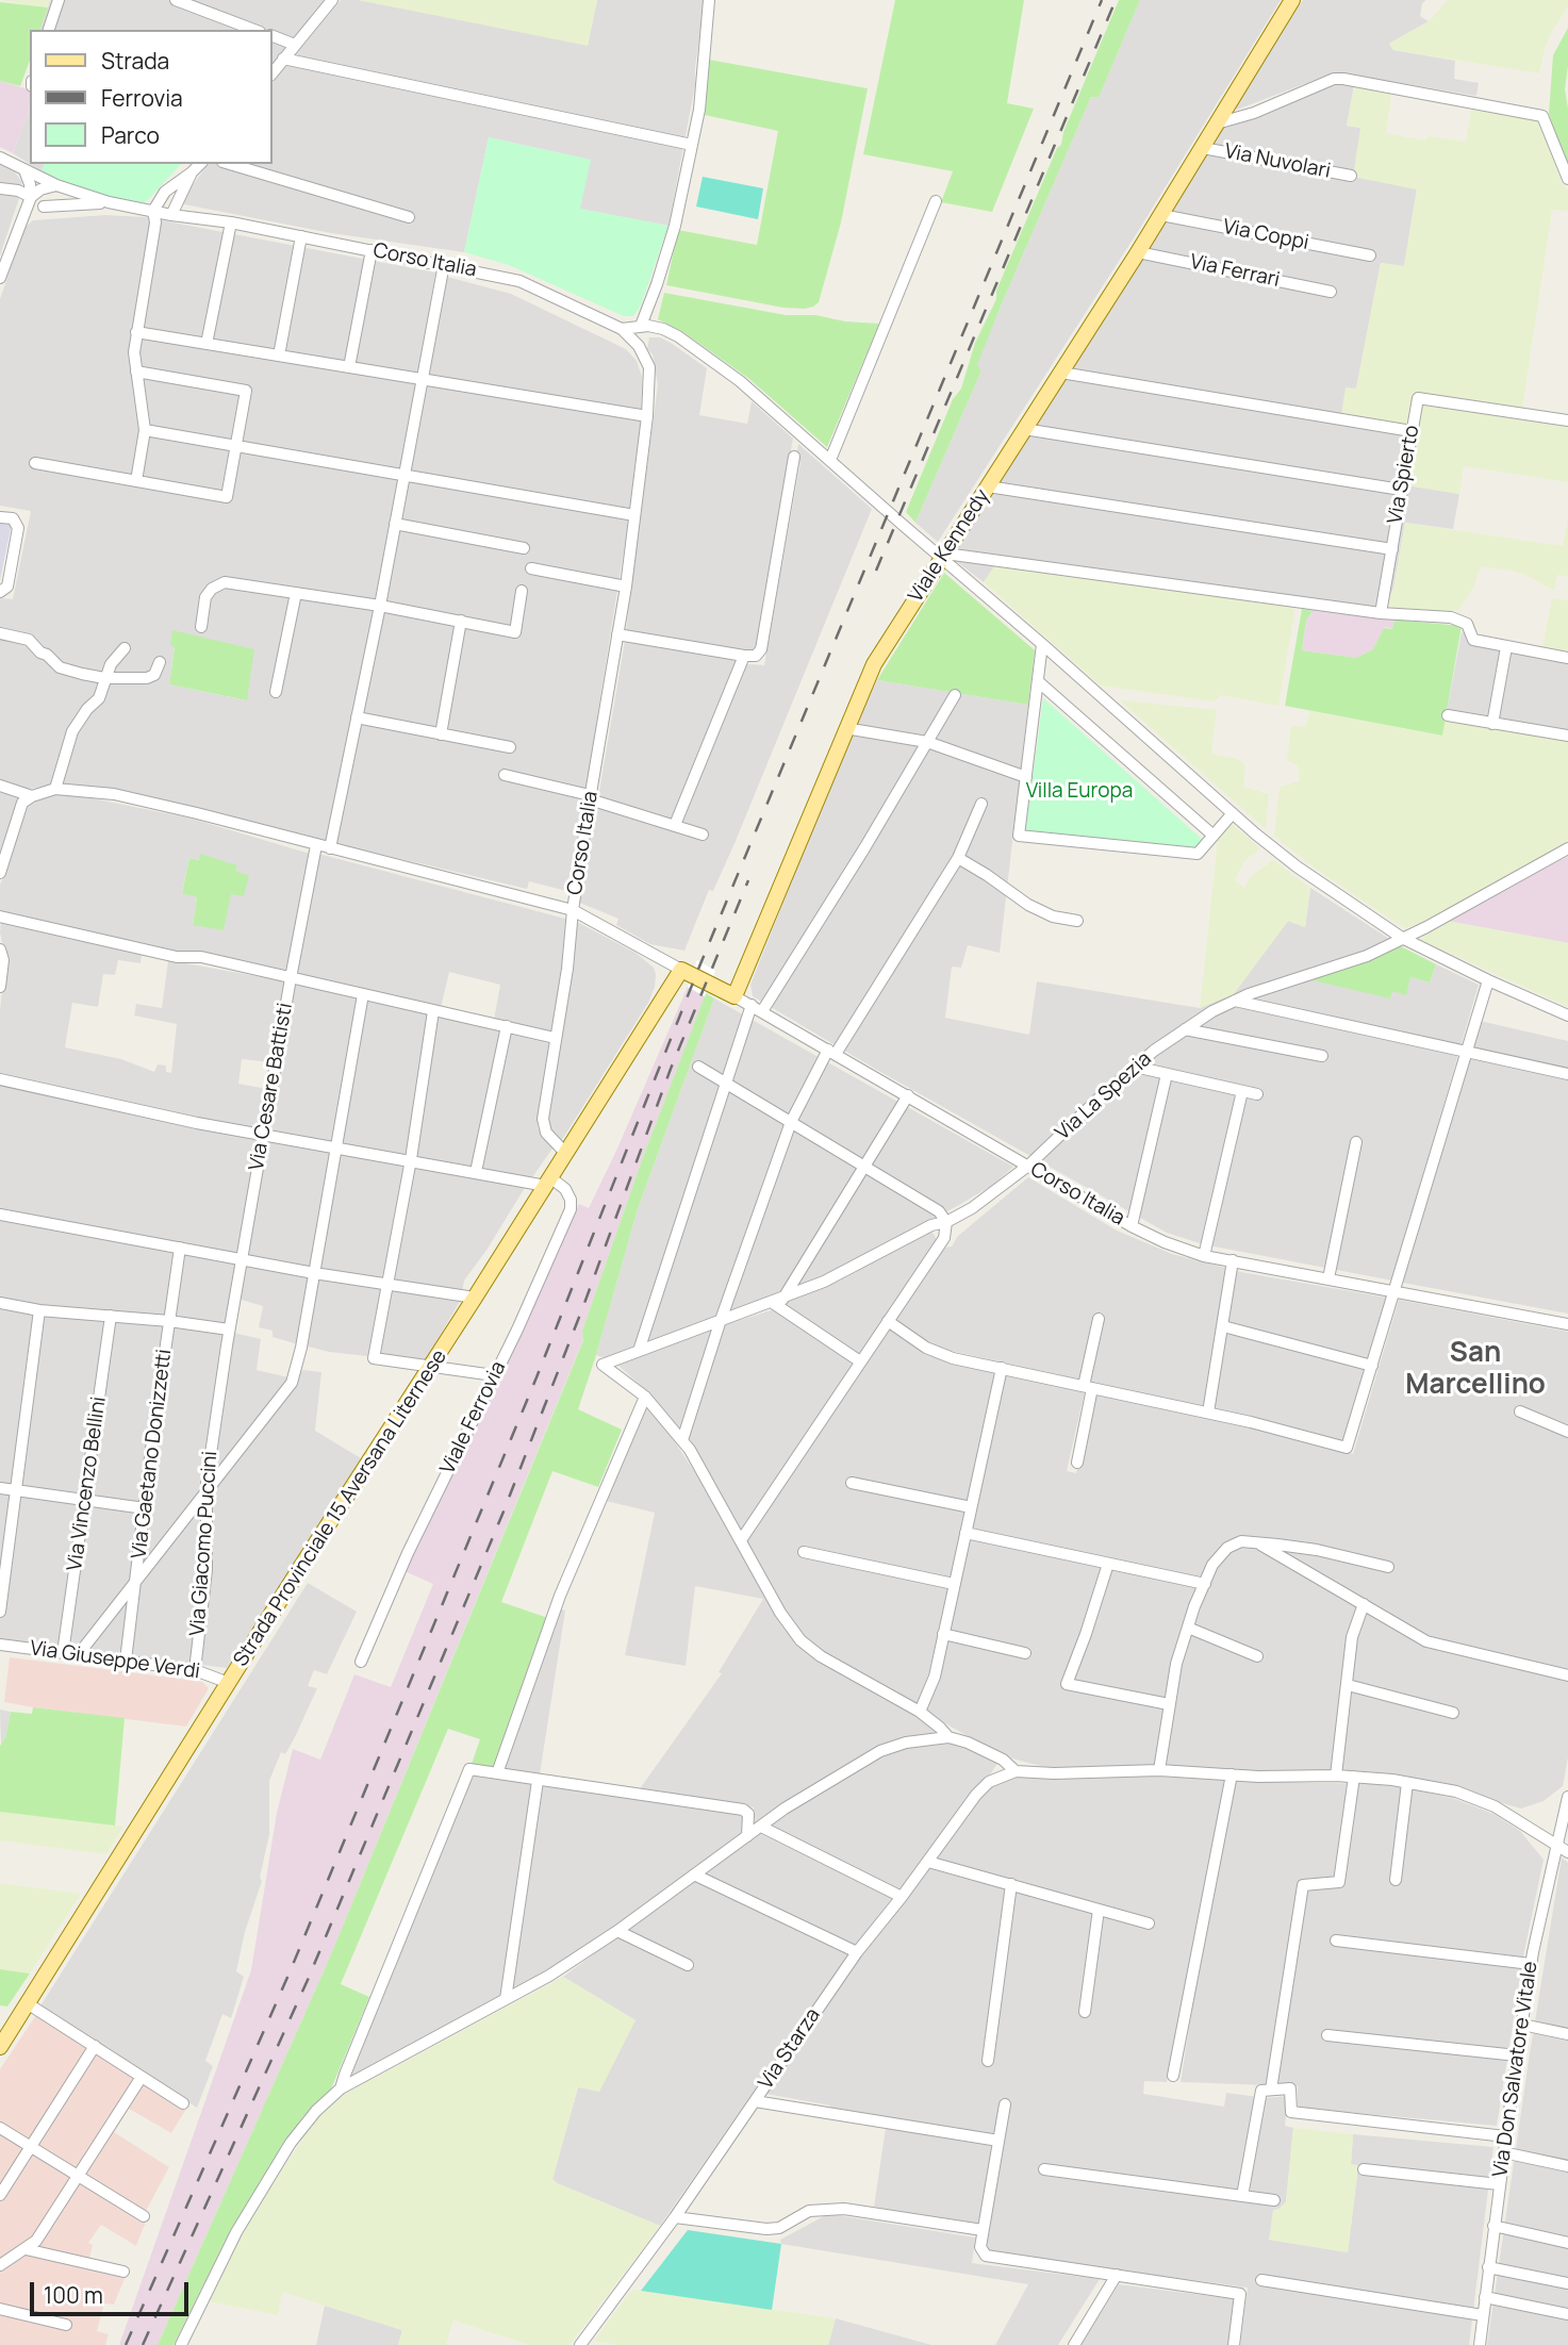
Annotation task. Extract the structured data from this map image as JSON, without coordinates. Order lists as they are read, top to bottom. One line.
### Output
{"streets":{"main road":["Corso Italia","Viale Kennedy","Strada Provinciale 15 Aversana Liternese"],"street":["Via Nuvolari","Via Coppi","Via Ferrari","Via Spierto","Via Cesare Battisti","Via La Spezia","Viale Ferrovia","Via Gaetano Donizzetti","Via Vincenzo Bellini","Via Giacomo Puccini","Via Giuseppe Verdi","Via Starza","Via Don Salvatore Vitale"]},"crossings":[["Via Nuvolari","Viale Kennedy"],["Via Coppi","Viale Kennedy"],["Corso Italia","Viale Kennedy"],["Corso Italia","Via La Spezia"],["Corso Italia","Strada Provinciale 15 Aversana Liternese"],["Via Ferrari","Viale Kennedy"],["Via Cesare Battisti","Via Giacomo Puccini"],["Viale Ferrovia","Strada Provinciale 15 Aversana Liternese"],["Via Gaetano Donizzetti","Via Giuseppe Verdi"],["Via Vincenzo Bellini","Via Giuseppe Verdi"],["Strada Provinciale 15 Aversana Liternese","Via Giuseppe Verdi"],["Via Giacomo Puccini","Via Giuseppe Verdi"]],"districts":["San Marcellino"],"parks":["Villa Europa"],"legend":["Strada","Ferrovia","Parco"],"scale_bar":"100 m"}
